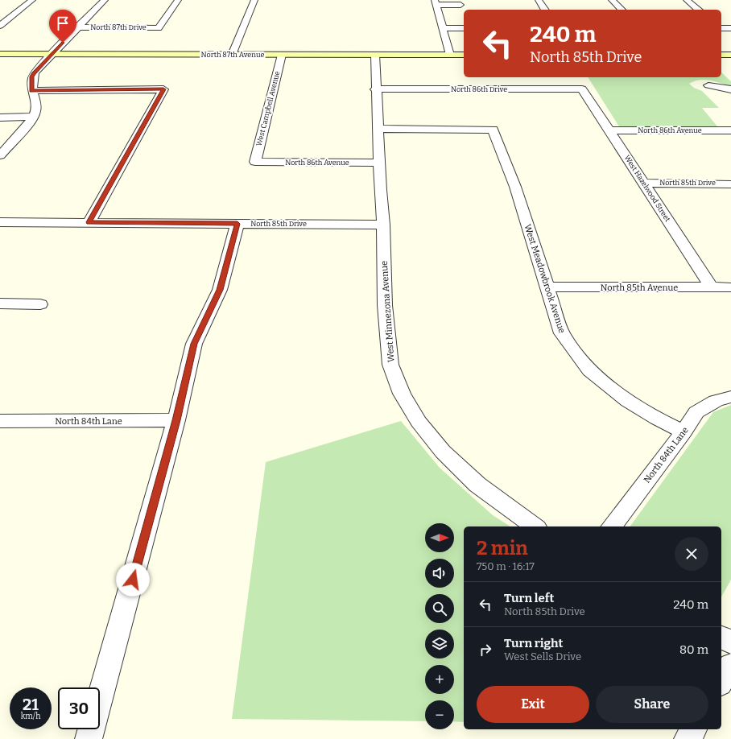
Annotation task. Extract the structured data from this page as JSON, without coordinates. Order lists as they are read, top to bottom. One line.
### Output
{"streets":{"street":["North 87th Drive","North 87th Avenue","North 86th Drive","West Campbell Avenue","North 86th Avenue","North 85th Drive","West Hazelwood Street","West Meadowbrook Avenue","North 85th Avenue","West Minnezona Avenue","North 84th Lane"]},"crossings":[["North 87th Avenue","West Campbell Avenue"],["North 87th Avenue","West Minnezona Avenue"],["North 86th Drive","West Hazelwood Street"],["North 86th Drive","West Minnezona Avenue"],["West Campbell Avenue","North 86th Avenue"],["North 86th Avenue","West Hazelwood Street"],["North 86th Avenue","West Minnezona Avenue"],["North 85th Drive","West Hazelwood Street"],["North 85th Drive","West Minnezona Avenue"],["West Hazelwood Street","North 85th Avenue"],["West Meadowbrook Avenue","North 85th Avenue"],["West Meadowbrook Avenue","West Minnezona Avenue"],["West Meadowbrook Avenue","North 84th Lane"]],"north":"right","page":{"turn":["240 m","North 85th Drive"],"map_buttons":["+","−"],"heading":["2 min","750 m · 16:17"],"list":[{"name":"Turn left","note":"North 85th Drive","value":"240 m"},{"name":"Turn right","note":"West Sells Drive","value":"80 m"}],"buttons":["Exit","Share"],"speed":"21 km/h","limit":"30"}}
